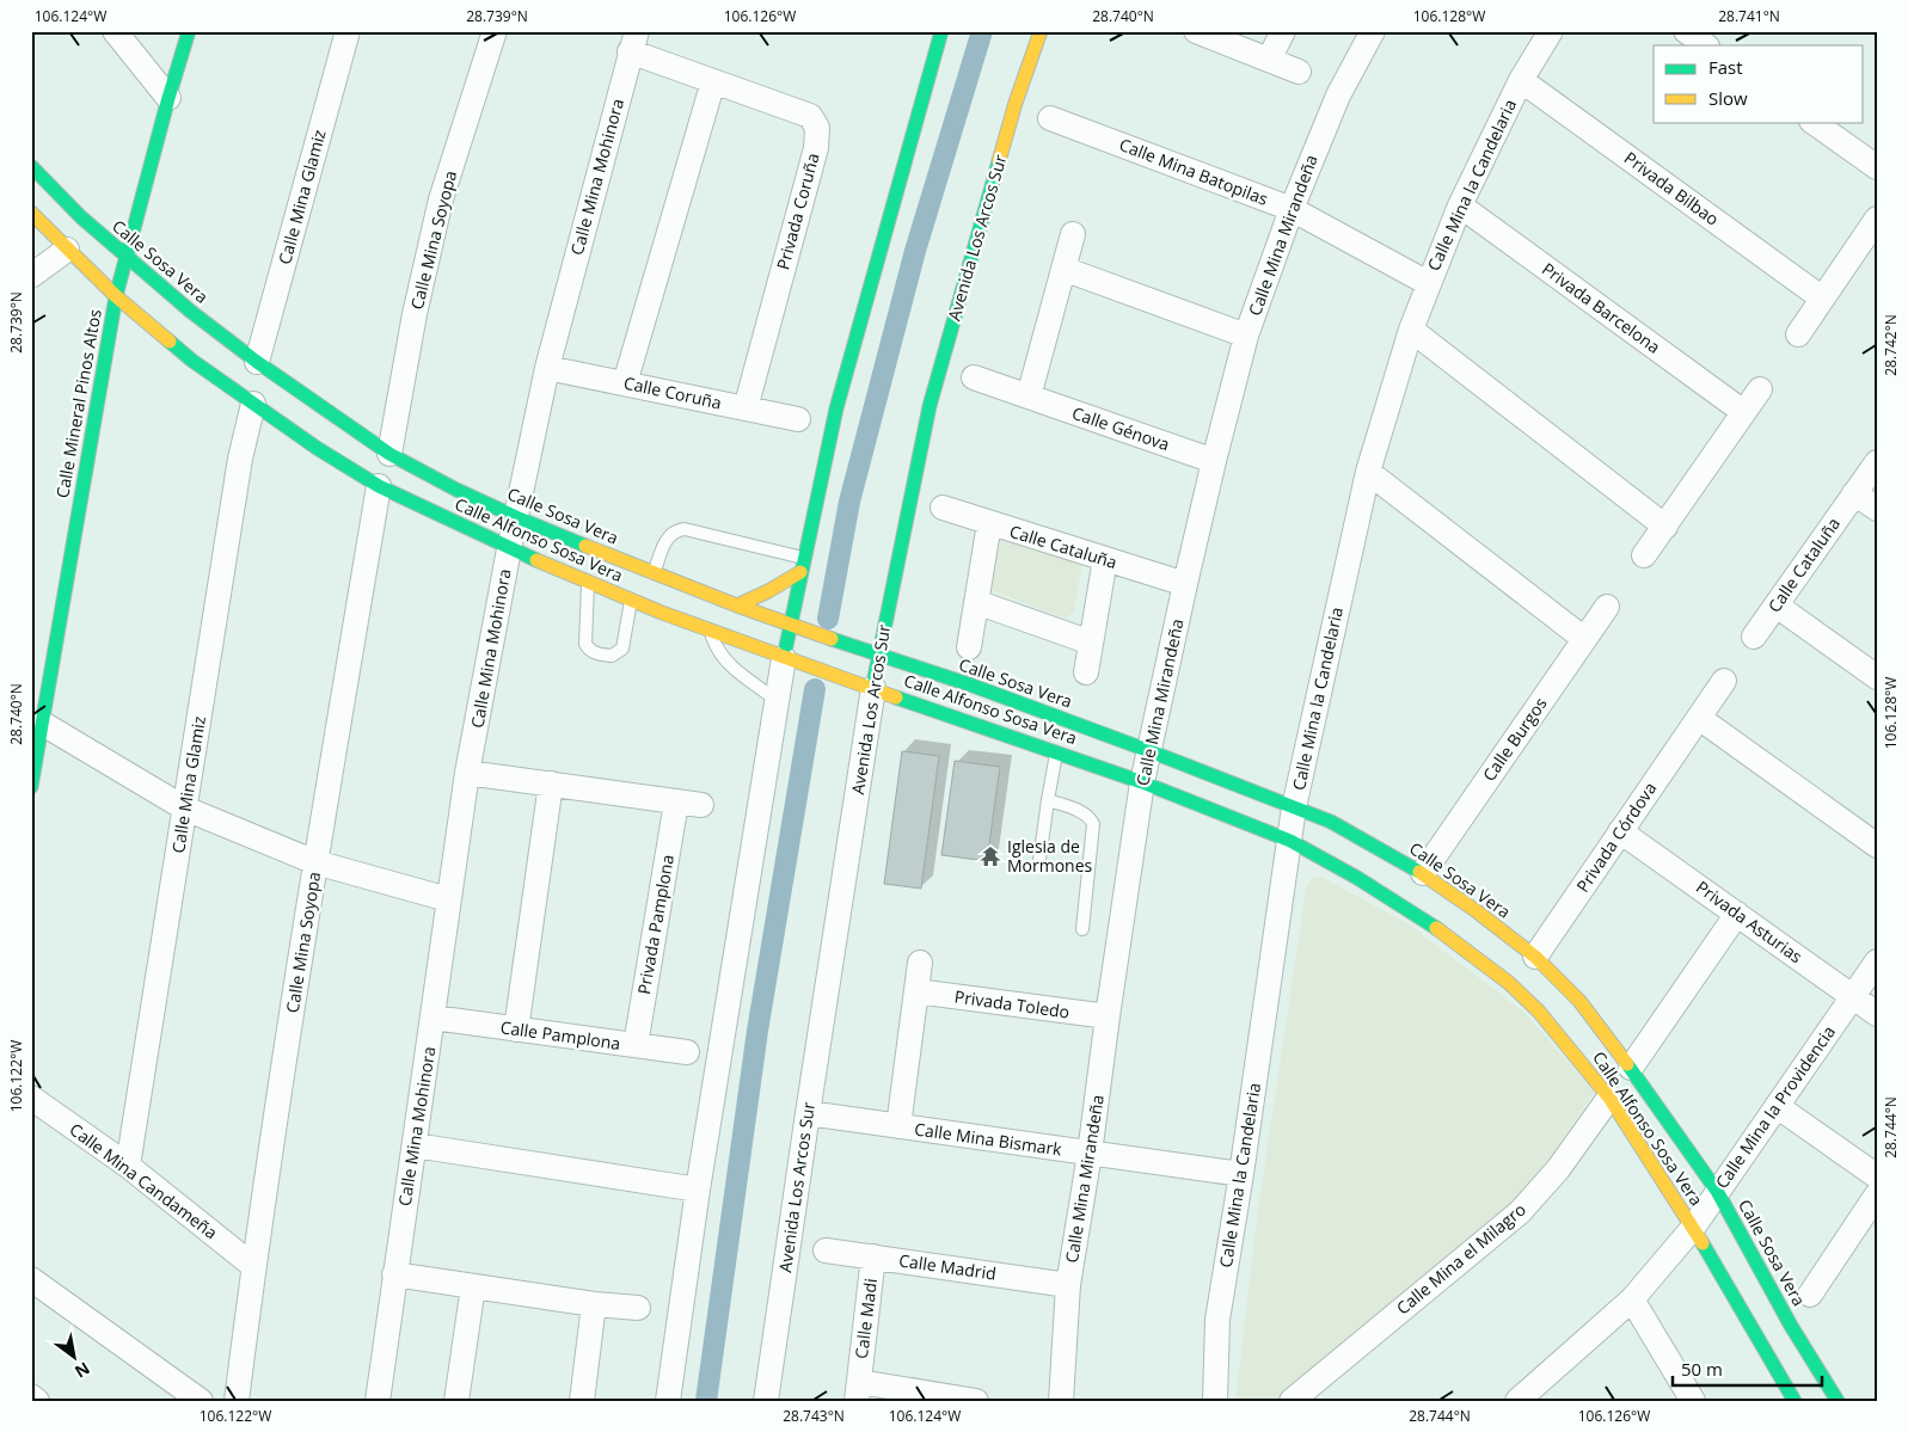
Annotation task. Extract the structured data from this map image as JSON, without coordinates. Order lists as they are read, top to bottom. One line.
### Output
{"streets":{"main road":["Avenida Los Arcos Sur","Calle Sosa Vera","Calle Mineral Pinos Altos","Calle Alfonso Sosa Vera"],"street":["Calle Mina Batopilas","Calle Mina Mohinora","Calle Mina la Candelaria","Privada Bilbao","Calle Mina Glamiz","Privada Coruña","Calle Mina Mirandeña","Calle Mina Soyopa","Privada Barcelona","Calle Coruña","Calle Génova","Calle Cataluña","Calle Burgos","Privada Córdova","Privada Asturias","Privada Pamplona","Privada Toledo","Calle Pamplona","Calle Mina la Providencia","Calle Mina Bismark","Calle Mina Candameña","Calle Mina el Milagro","Calle Madrid","Calle Madi"]},"crossings":[["Calle Mina Batopilas","Calle Mina la Candelaria"],["Calle Mina Batopilas","Calle Mina Mirandeña"],["Calle Mina Mohinora","Privada Coruña"],["Calle Mina Mohinora","Calle Sosa Vera"],["Calle Mina Mohinora","Calle Coruña"],["Calle Mina Mohinora","Calle Alfonso Sosa Vera"],["Calle Mina Mohinora","Calle Pamplona"],["Calle Mina la Candelaria","Privada Bilbao"],["Calle Mina la Candelaria","Calle Sosa Vera"],["Calle Mina la Candelaria","Privada Barcelona"],["Calle Mina la Candelaria","Calle Alfonso Sosa Vera"],["Calle Mina la Candelaria","Calle Mina Bismark"],["Calle Mina Glamiz","Calle Sosa Vera"],["Calle Mina Glamiz","Calle Alfonso Sosa Vera"],["Calle Mina Glamiz","Calle Mina Candameña"],["Privada Coruña","Calle Coruña"],["Calle Mina Mirandeña","Calle Sosa Vera"],["Calle Mina Mirandeña","Calle Génova"],["Calle Mina Mirandeña","Calle Alfonso Sosa Vera"],["Calle Mina Mirandeña","Calle Cataluña"],["Calle Mina Mirandeña","Privada Toledo"],["Calle Mina Mirandeña","Calle Mina Bismark"],["Calle Mina Mirandeña","Calle Madrid"],["Avenida Los Arcos Sur","Calle Sosa Vera"],["Avenida Los Arcos Sur","Calle Alfonso Sosa Vera"],["Avenida Los Arcos Sur","Calle Mina Bismark"],["Calle Mina Soyopa","Calle Sosa Vera"],["Calle Mina Soyopa","Calle Alfonso Sosa Vera"],["Calle Mina Soyopa","Calle Mina Candameña"],["Calle Sosa Vera","Calle Mineral Pinos Altos"],["Calle Sosa Vera","Calle Burgos"],["Calle Sosa Vera","Privada Córdova"],["Calle Sosa Vera","Calle Mina la Providencia"],["Calle Mineral Pinos Altos","Calle Alfonso Sosa Vera"],["Calle Alfonso Sosa Vera","Calle Mina la Providencia"],["Calle Alfonso Sosa Vera","Calle Mina el Milagro"],["Privada Córdova","Privada Asturias"],["Privada Asturias","Calle Mina la Providencia"],["Privada Pamplona","Calle Pamplona"],["Calle Madrid","Calle Madi"]],"places":{"temple":["Iglesia de Mormones"]},"legend":["Fast","Slow"],"scale_bar":"50 m","north":"bottom right","coordinates":["106.124°W","28.739°N","106.126°W","28.740°N","106.128°W","28.741°N","28.742°N","106.122°W","28.744°N","28.743°N"]}
